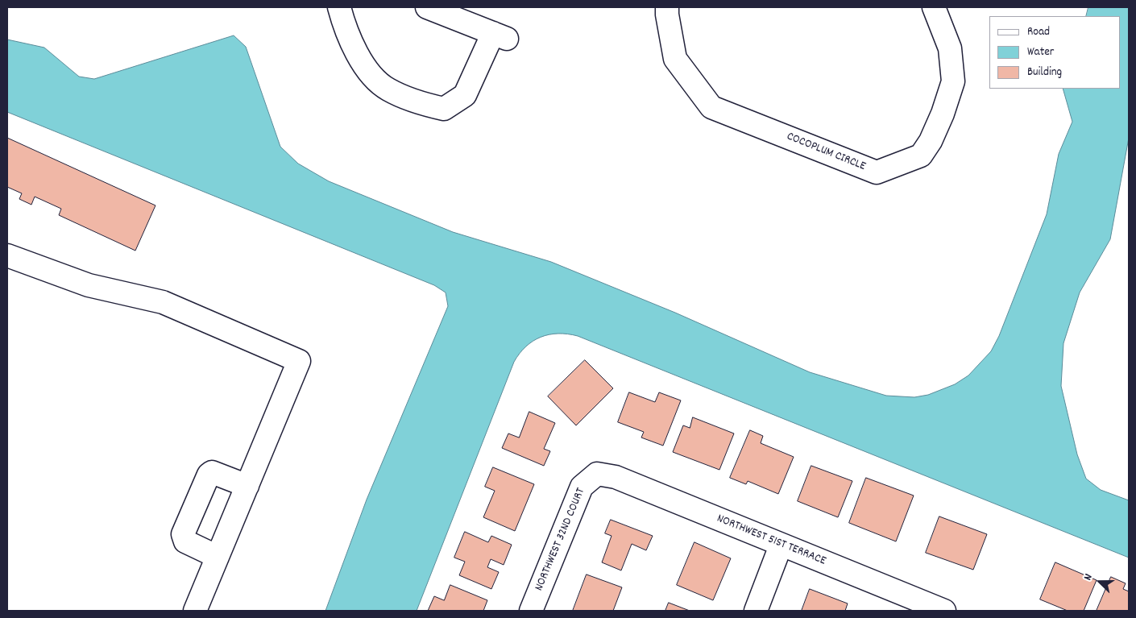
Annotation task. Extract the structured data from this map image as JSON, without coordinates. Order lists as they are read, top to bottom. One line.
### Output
{"streets":{"street":["COCOPLUM CIRCLE","NORTHWEST 32ND COURT","NORTHWEST 51ST TERRACE"]},"crossings":[["NORTHWEST 32ND COURT","NORTHWEST 51ST TERRACE"]],"legend":["Road","Water","Building"],"north":"left"}
